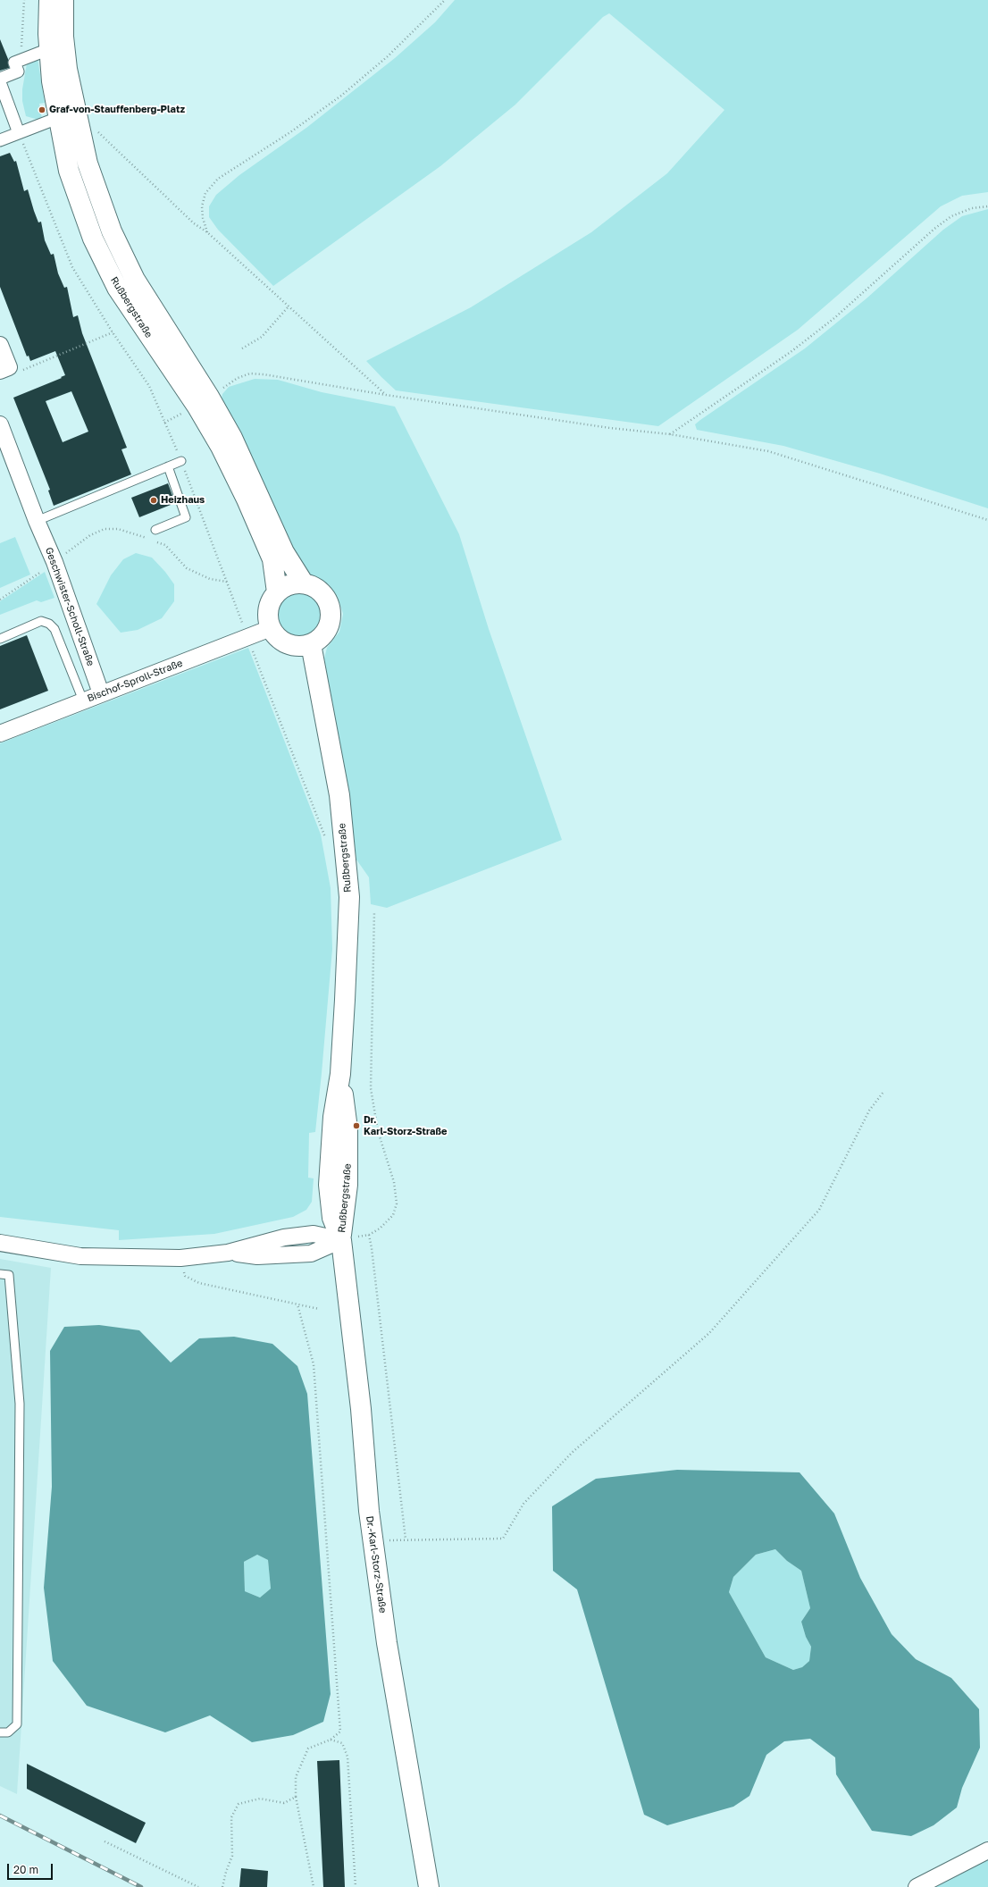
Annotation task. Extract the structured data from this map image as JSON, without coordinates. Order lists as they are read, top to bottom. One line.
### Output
{"streets":{"street":["Rußbergstraße","Geschwister-Scholl-Straße","Bischof-Sproll-Straße","Dr.-Karl-Storz-Straße"]},"crossings":[["Rußbergstraße","Bischof-Sproll-Straße"],["Rußbergstraße","Dr.-Karl-Storz-Straße"],["Geschwister-Scholl-Straße","Bischof-Sproll-Straße"]],"places":["Graf-von-Stauffenberg-Platz","Heizhaus","Dr. Karl-Storz-Straße"],"scale_bar":"20 m"}
